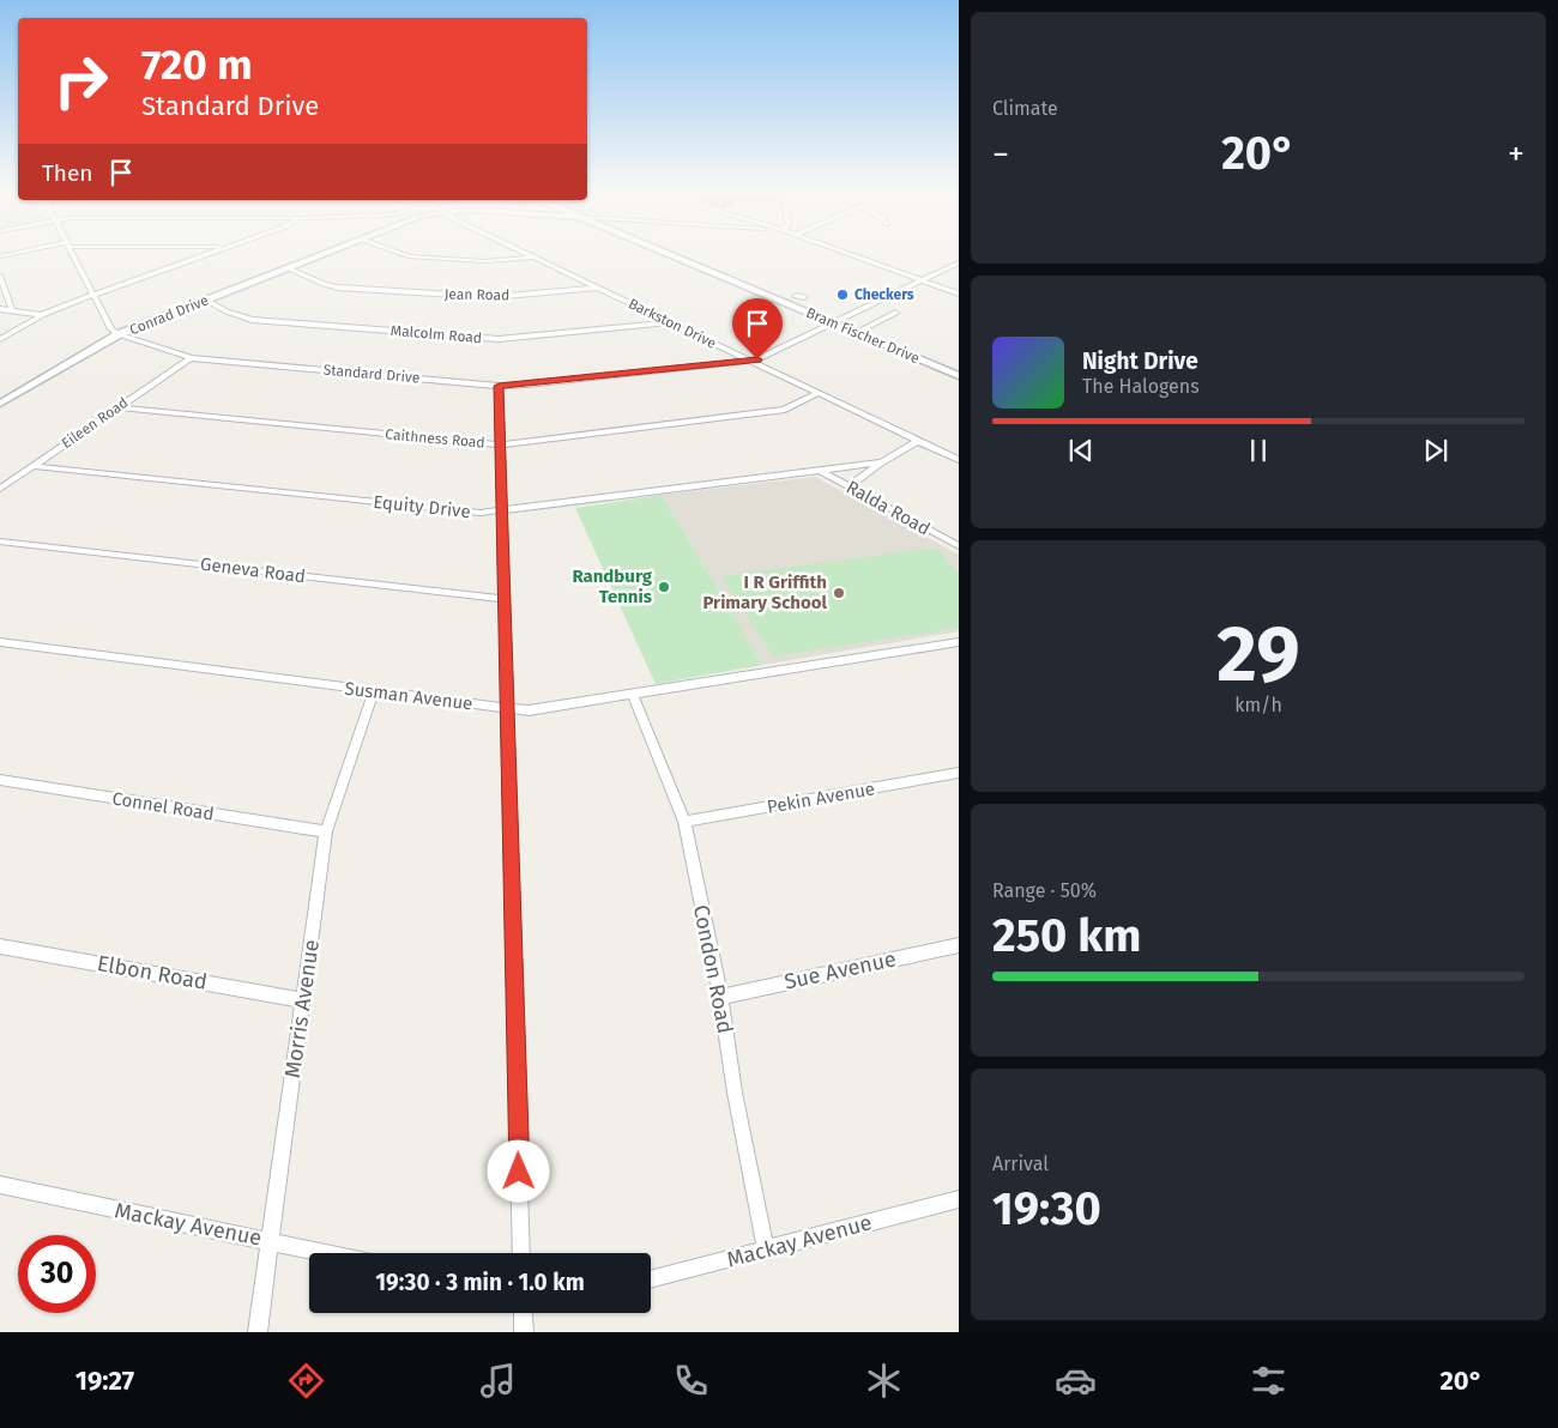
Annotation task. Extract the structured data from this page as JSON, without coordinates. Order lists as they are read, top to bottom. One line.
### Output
{"streets":{"street":["Jean Road","Conrad Drive","Barkston Drive","Malcolm Road","Bram Fischer Drive","Standard Drive","Eileen Road","Caithness Road","Equity Drive","Ralda Road","Geneva Road","Susman Avenue","Pekin Avenue","Connel Road","Condon Road","Sue Avenue","Elbon Road","Morris Avenue","Mackay Avenue"]},"crossings":[["Jean Road","Conrad Drive"],["Jean Road","Barkston Drive"],["Conrad Drive","Malcolm Road"],["Conrad Drive","Standard Drive"],["Barkston Drive","Malcolm Road"],["Barkston Drive","Standard Drive"],["Barkston Drive","Caithness Road"],["Barkston Drive","Equity Drive"],["Bram Fischer Drive","Standard Drive"],["Standard Drive","Eileen Road"],["Eileen Road","Caithness Road"],["Eileen Road","Equity Drive"],["Equity Drive","Ralda Road"],["Susman Avenue","Condon Road"],["Susman Avenue","Morris Avenue"],["Pekin Avenue","Condon Road"],["Connel Road","Morris Avenue"],["Condon Road","Sue Avenue"],["Condon Road","Mackay Avenue"],["Elbon Road","Morris Avenue"],["Morris Avenue","Mackay Avenue"]],"places":["Checkers","Randburg Tennis","I R Griffith Primary School"],"page":{"tile":["Climate",["29","km/h"],["Range · 50%","250 km"],["Arrival","19:30"]],"turn":["720 m","Standard Drive"],"heat":["−","20°","+"],"then":"Then","song":["Night Drive","The Halogens"],"limit":"30","trip":"19:30 · 3 min · 1.0 km","tabs":["19:27","20°"]}}
